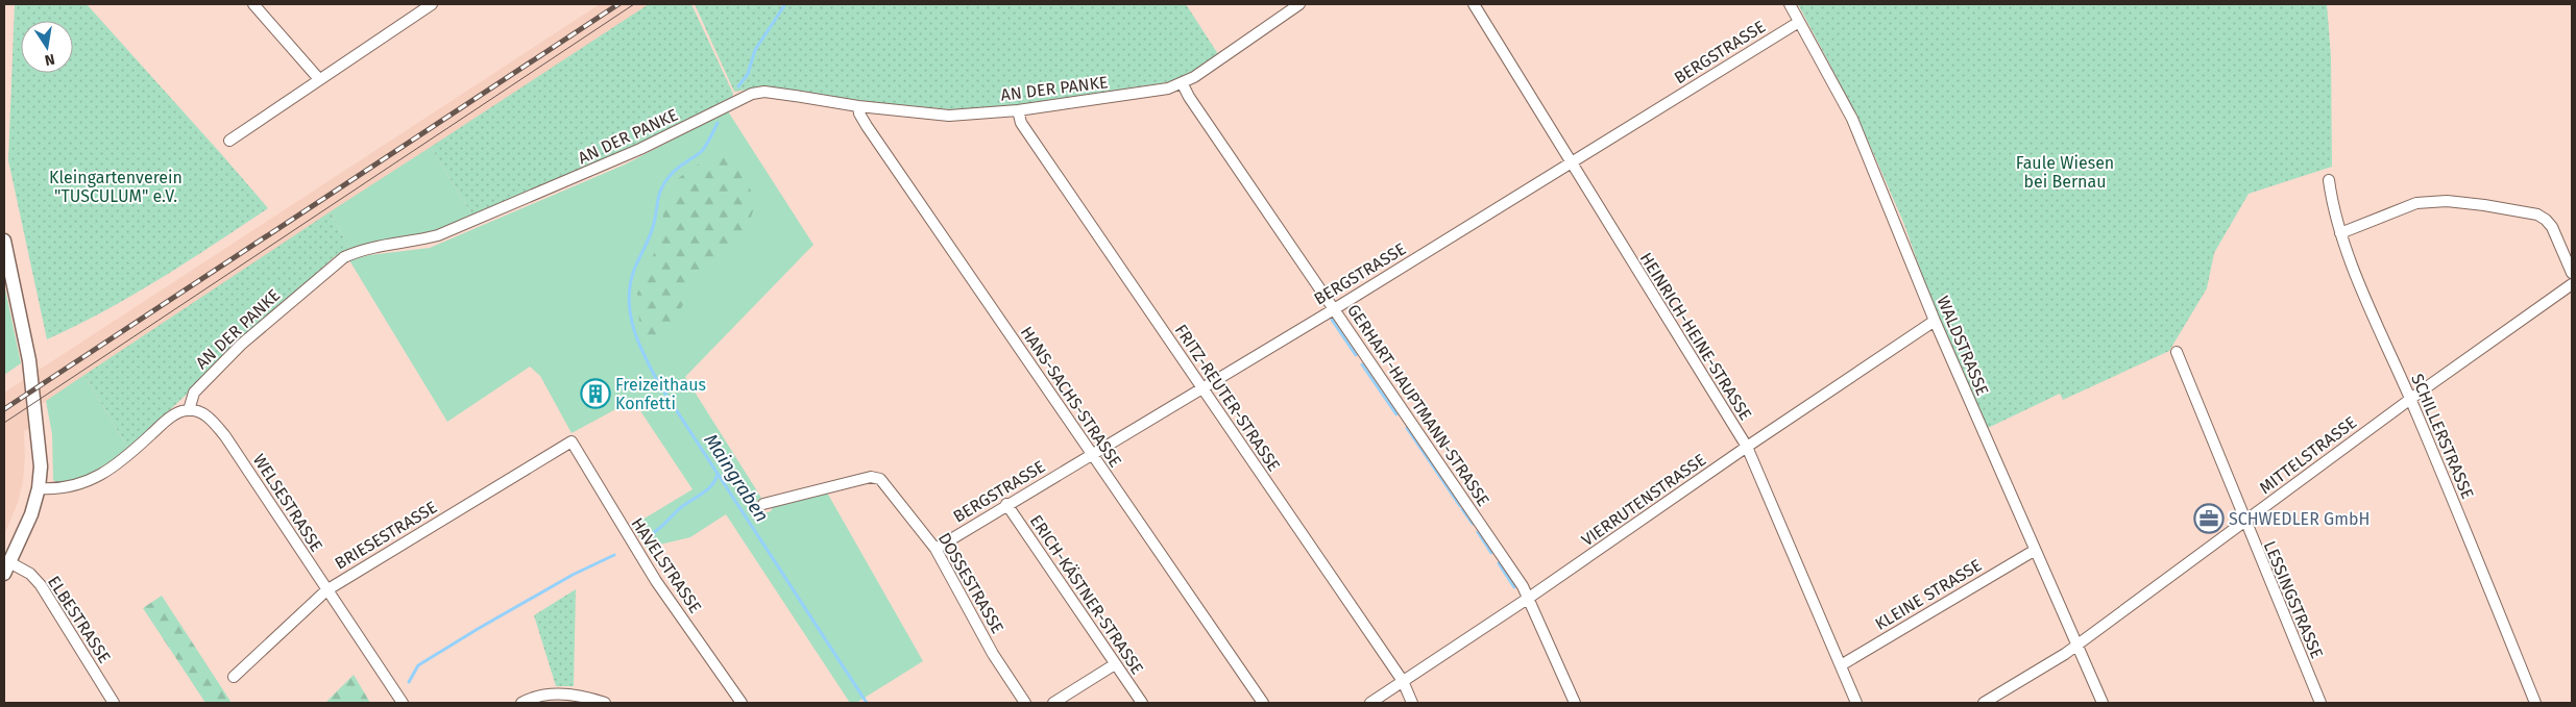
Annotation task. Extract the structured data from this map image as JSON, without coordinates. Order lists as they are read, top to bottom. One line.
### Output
{"streets":{"street":["BERGSTRASSE","AN DER PANKE","HEINRICH-HEINE-STRASSE","WALDSTRASSE","HANS-SACHS-STRASSE","FRITZ-REUTER-STRASSE","GERHART-HAUPTMANN-STRASSE","SCHILLERSTRASSE","MITTELSTRASSE","VIERRUTENSTRASSE","WELSESTRASSE","BRIESESTRASSE","HAVELSTRASSE","DOSSESTRASSE","ERICH-KÄSTNER-STRASSE","KLEINE STRASSE","LESSINGSTRASSE","ELBESTRASSE"]},"crossings":[["BERGSTRASSE","HEINRICH-HEINE-STRASSE"],["BERGSTRASSE","WALDSTRASSE"],["BERGSTRASSE","HANS-SACHS-STRASSE"],["BERGSTRASSE","FRITZ-REUTER-STRASSE"],["BERGSTRASSE","GERHART-HAUPTMANN-STRASSE"],["BERGSTRASSE","DOSSESTRASSE"],["BERGSTRASSE","ERICH-KÄSTNER-STRASSE"],["AN DER PANKE","HANS-SACHS-STRASSE"],["AN DER PANKE","FRITZ-REUTER-STRASSE"],["AN DER PANKE","GERHART-HAUPTMANN-STRASSE"],["AN DER PANKE","WELSESTRASSE"],["HEINRICH-HEINE-STRASSE","VIERRUTENSTRASSE"],["HEINRICH-HEINE-STRASSE","KLEINE STRASSE"],["WALDSTRASSE","MITTELSTRASSE"],["WALDSTRASSE","VIERRUTENSTRASSE"],["WALDSTRASSE","KLEINE STRASSE"],["FRITZ-REUTER-STRASSE","VIERRUTENSTRASSE"],["GERHART-HAUPTMANN-STRASSE","VIERRUTENSTRASSE"],["SCHILLERSTRASSE","MITTELSTRASSE"],["MITTELSTRASSE","LESSINGSTRASSE"],["WELSESTRASSE","BRIESESTRASSE"],["BRIESESTRASSE","HAVELSTRASSE"]],"water":["Maingraben"],"parks":["Faule Wiesen bei Bernau","Kleingartenverein \"TUSCULUM\" e.V."],"places":{"building":["Freizeithaus Konfetti"],"office":["SCHWEDLER GmbH"]},"north":"bottom"}
